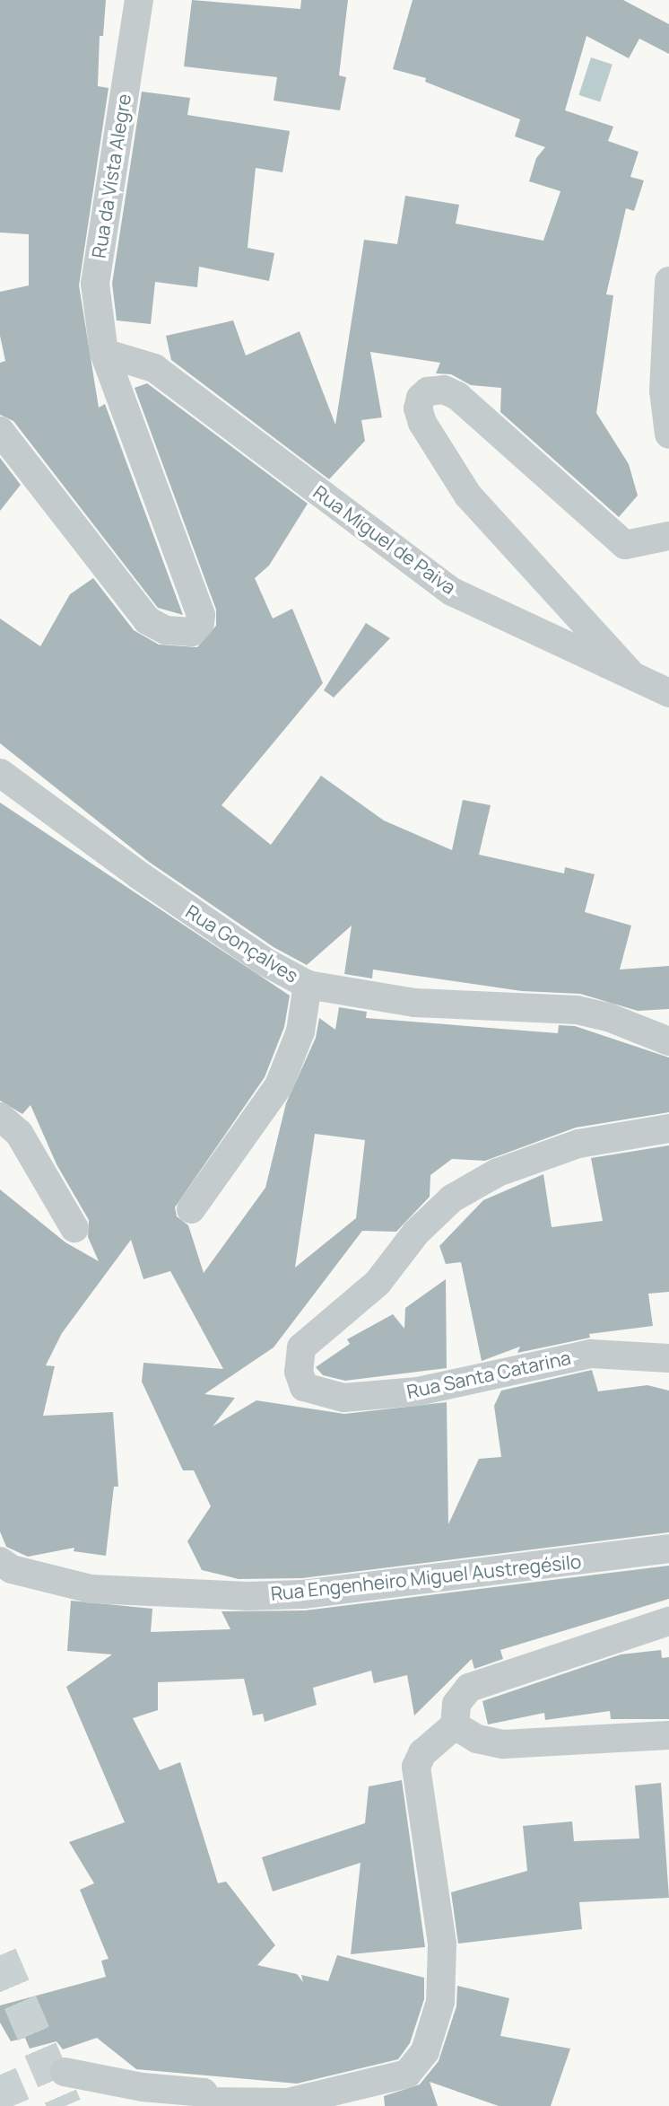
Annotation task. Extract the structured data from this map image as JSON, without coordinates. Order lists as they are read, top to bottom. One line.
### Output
{"streets":{"street":["Rua da Vista Alegre","Rua Miguel de Paiva","Rua Gonçalves","Rua Santa Catarina","Rua Engenheiro Miguel Austregésilo"]},"crossings":[["Rua da Vista Alegre","Rua Miguel de Paiva"]]}
